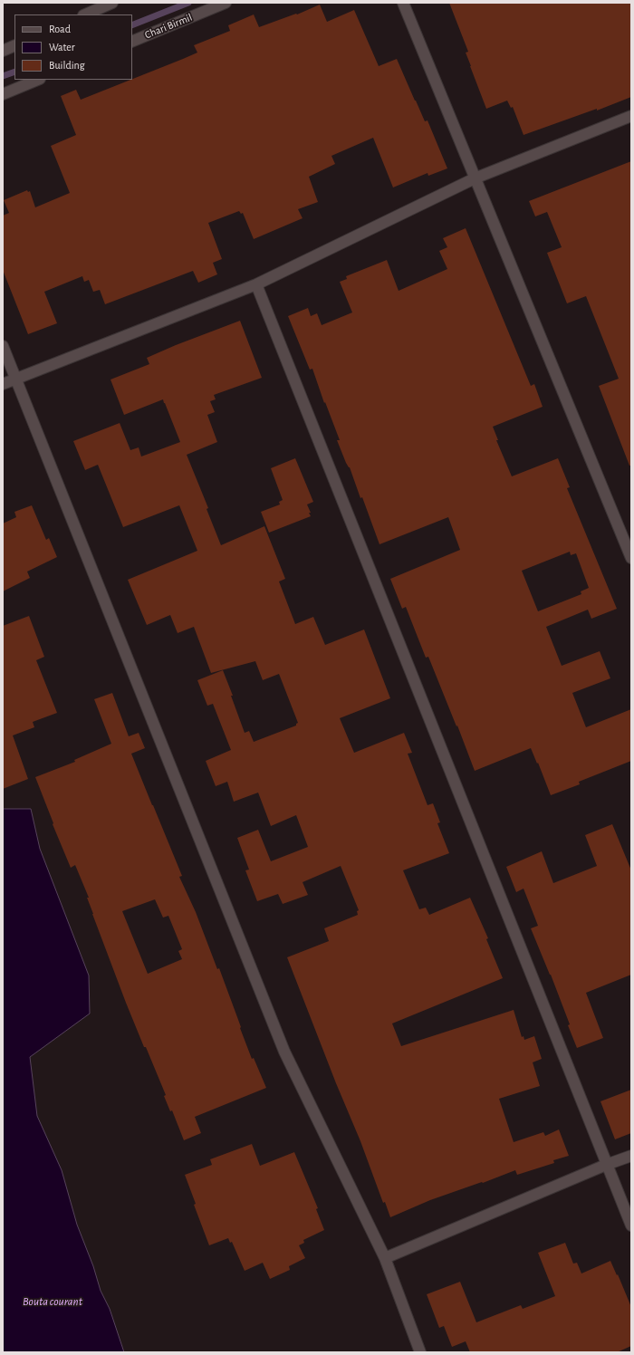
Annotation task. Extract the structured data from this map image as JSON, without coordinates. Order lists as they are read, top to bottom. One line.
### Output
{"streets":{"street":["Chari Birmil"]},"water":["Bouta courant"],"legend":["Road","Water","Building"]}
